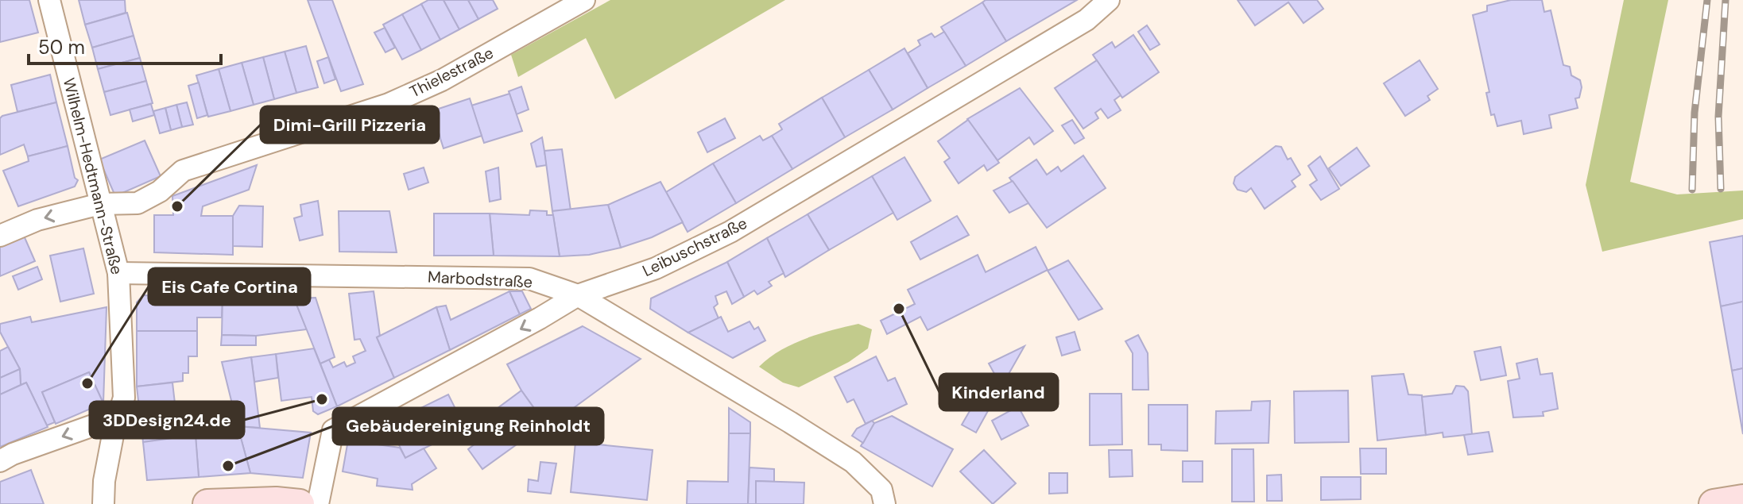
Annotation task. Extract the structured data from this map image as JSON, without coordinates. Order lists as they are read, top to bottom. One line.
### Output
{"streets":{"street":["Thielestraße","Wilhelm-Hedtmann-Straße","Leibuschstraße","Marbodstraße"]},"crossings":[["Thielestraße","Wilhelm-Hedtmann-Straße"],["Wilhelm-Hedtmann-Straße","Marbodstraße"],["Leibuschstraße","Marbodstraße"]],"places":["Dimi-Grill Pizzeria","Kinderland","Eis Cafe Cortina","3DDesign24.de","Gebäudereinigung Reinholdt"],"scale_bar":"50 m"}
